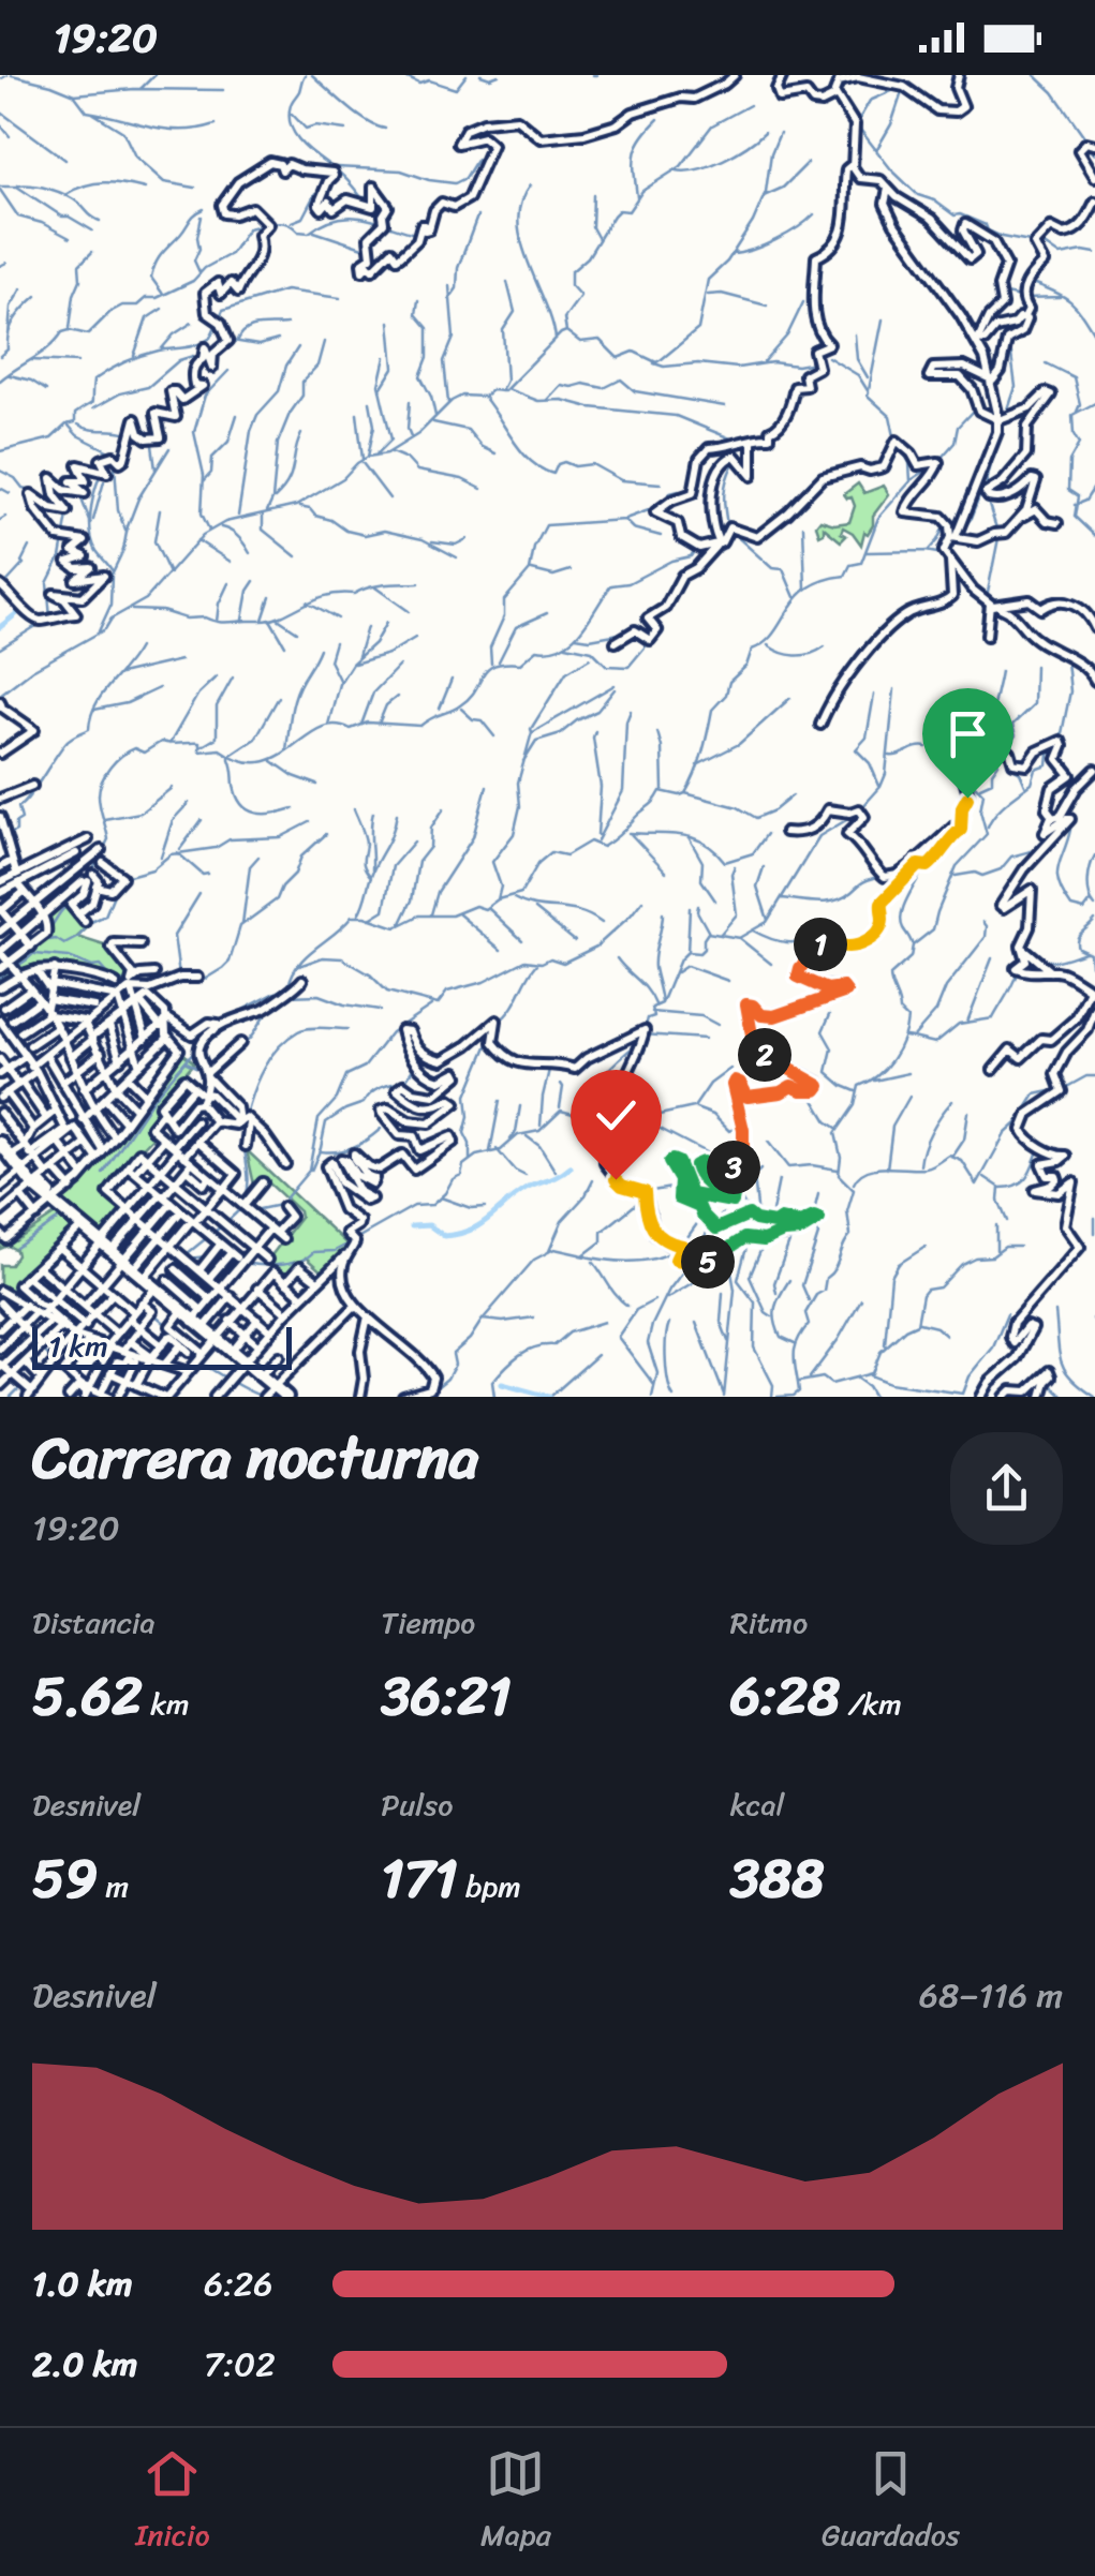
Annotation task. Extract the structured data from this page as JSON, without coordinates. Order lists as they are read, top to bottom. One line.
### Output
{"scale_bar":"1 km","page":{"status":"19:20","pins":["1","2","3","5"],"scale":"1 km","heading":["Carrera nocturna","19:20"],"stats":[["Distancia","5.62 km"],["Tiempo","36:21"],["Ritmo","6:28 /km"],["Desnivel","59 m"],["Pulso","171 bpm"],["kcal","388"]],"chart":["Desnivel","68–116 m"],"list":[{"name":"1.0 km","note":"6:26"},{"name":"2.0 km","note":"7:02"}],"tabs":["Inicio","Mapa","Guardados"]}}
